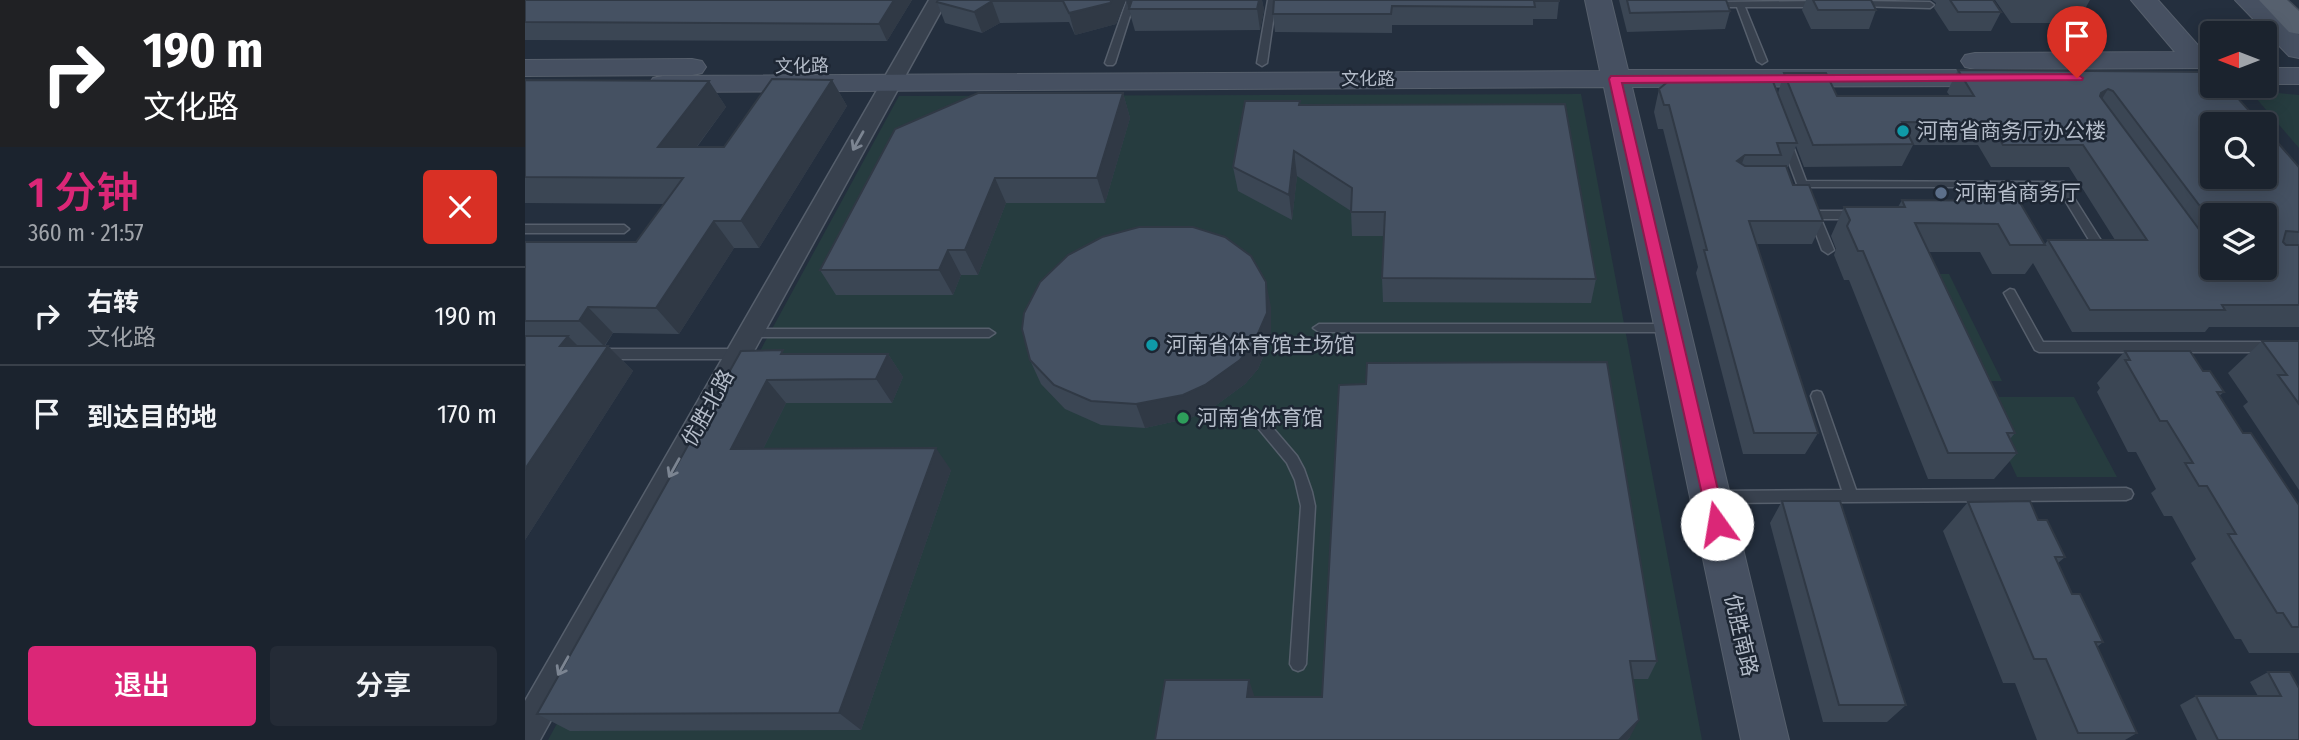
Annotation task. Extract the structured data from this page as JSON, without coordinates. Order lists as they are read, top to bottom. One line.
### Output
{"streets":{"main road":["文化路","优胜南路"],"street":["优胜北路"]},"crossings":[["文化路","优胜北路"],["文化路","优胜南路"]],"one_way":["优胜北路"],"places":["河南省商务厅办公楼","河南省商务厅","河南省体育馆主场馆","河南省体育馆"],"north":"left","page":{"turn":["190 m","文化路"],"heading":["1 分钟","360 m · 21:57"],"list":[{"name":"右转","note":"文化路","value":"190 m"},{"name":"到达目的地","value":"170 m"}],"buttons":["退出","分享"]}}
